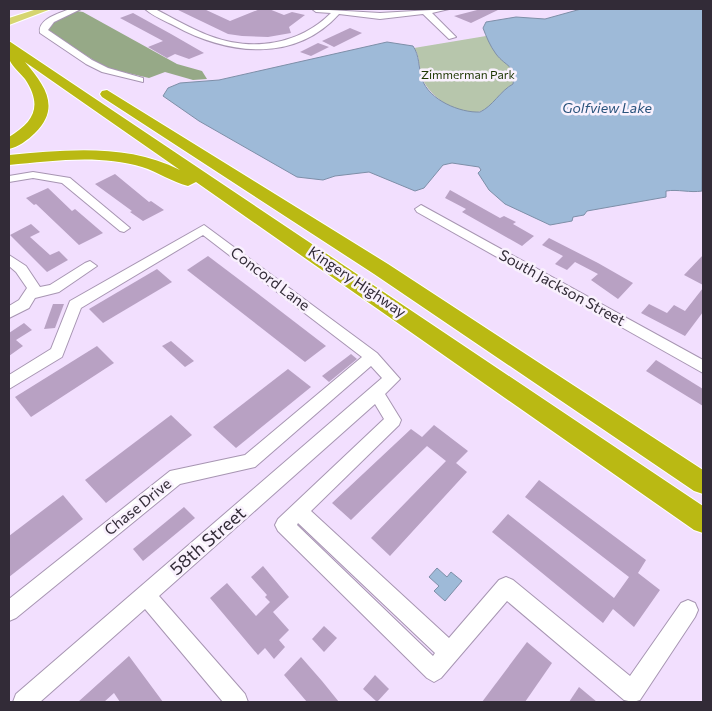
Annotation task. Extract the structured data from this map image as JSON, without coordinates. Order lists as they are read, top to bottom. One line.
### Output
{"streets":{"highway":["Kingery Highway"],"street":["Concord Lane","South Jackson Street","Chase Drive","58th Street"]},"crossings":[["Concord Lane","Chase Drive"],["Concord Lane","58th Street"],["Chase Drive","58th Street"]],"water":["Golfview Lake"],"parks":["Zimmerman Park"]}
